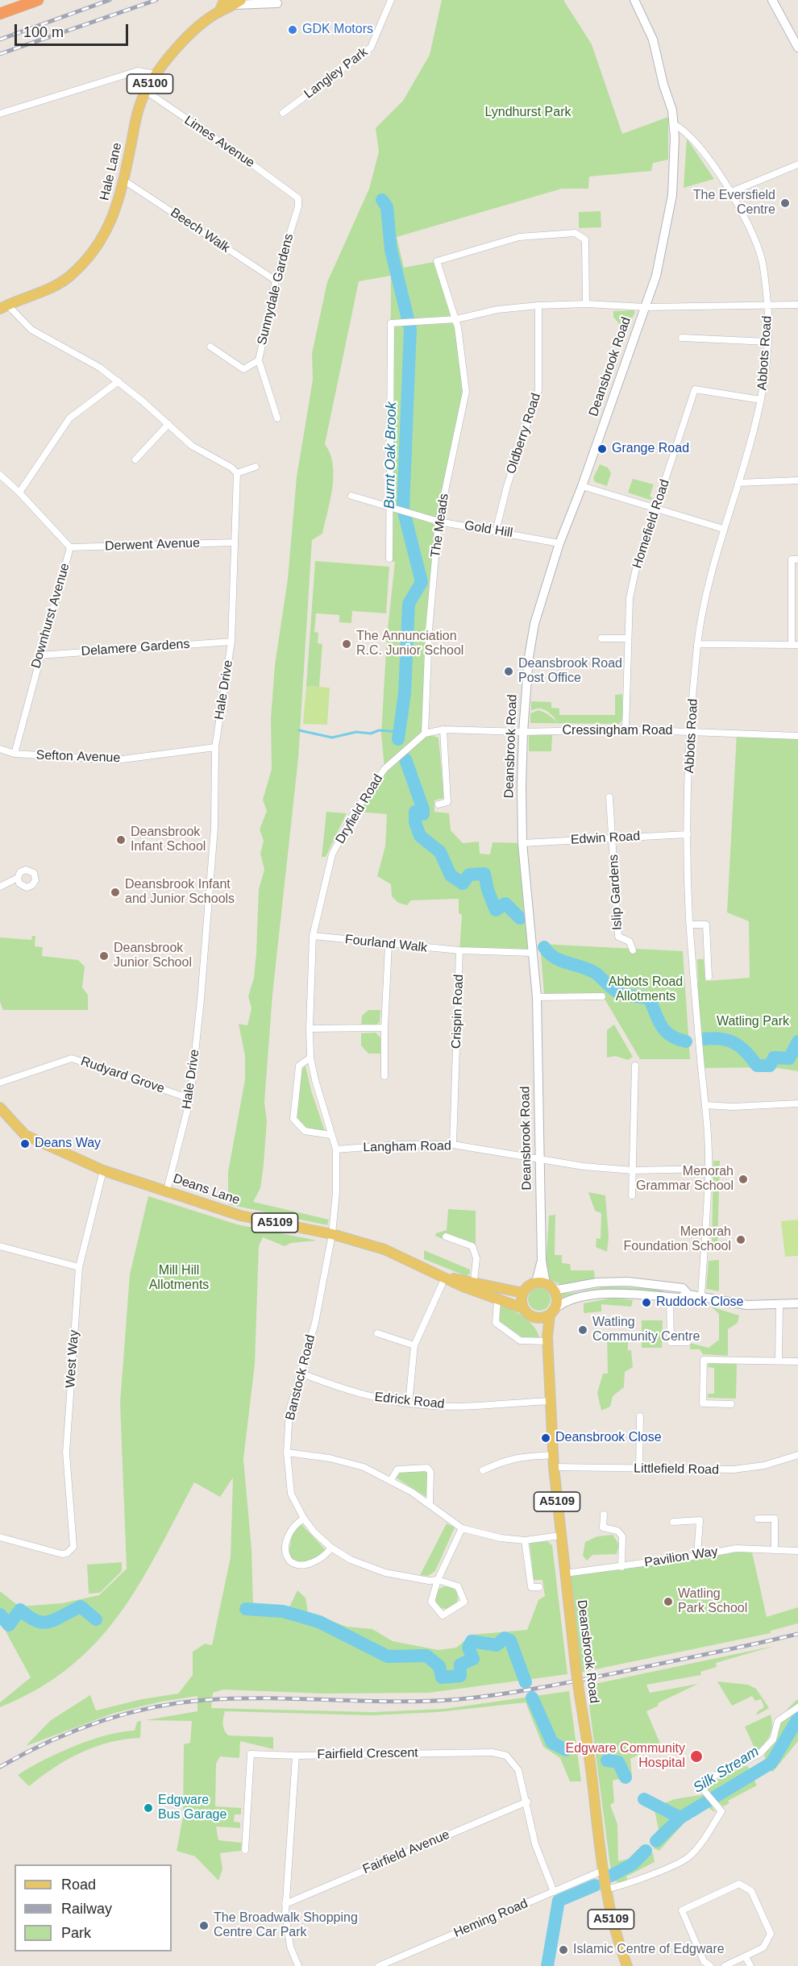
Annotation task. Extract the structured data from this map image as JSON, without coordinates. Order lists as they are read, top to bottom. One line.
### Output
{"streets":{"main road":["A5100","Hale Lane","Deansbrook Road","Deans Lane","A5109"],"street":["Langley Park","Limes Avenue","Beech Walk","Sunnydale Gardens","Abbots Road","Oldberry Road","Homefield Road","The Meads","Gold Hill","Derwent Avenue","Downhurst Avenue","Delamere Gardens","Hale Drive","Cressingham Road","Sefton Avenue","Dryfield Road","Edwin Road","Islip Gardens","Fourland Walk","Crispin Road","Rudyard Grove","Langham Road","West Way","Banstock Road","Edrick Road","Littlefield Road","Pavilion Way","Fairfield Crescent","Fairfield Avenue","Heming Road"]},"crossings":[["Limes Avenue","Hale Lane"],["Limes Avenue","Sunnydale Gardens"],["Hale Lane","Beech Walk"],["Beech Walk","Sunnydale Gardens"],["Abbots Road","Deansbrook Road"],["Abbots Road","Homefield Road"],["Abbots Road","Cressingham Road"],["Abbots Road","Edwin Road"],["Abbots Road","Langham Road"],["Deansbrook Road","Gold Hill"],["Deansbrook Road","Cressingham Road"],["Deansbrook Road","Dryfield Road"],["Deansbrook Road","Edwin Road"],["Deansbrook Road","Langham Road"],["Deansbrook Road","Deans Lane"],["Deansbrook Road","Edrick Road"],["Deansbrook Road","Littlefield Road"],["Deansbrook Road","Pavilion Way"],["Deansbrook Road","Heming Road"],["Oldberry Road","Gold Hill"],["Homefield Road","Cressingham Road"],["The Meads","Gold Hill"],["The Meads","Dryfield Road"],["Derwent Avenue","Downhurst Avenue"],["Derwent Avenue","Hale Drive"],["Downhurst Avenue","Delamere Gardens"],["Downhurst Avenue","Sefton Avenue"],["Delamere Gardens","Hale Drive"],["Hale Drive","Sefton Avenue"],["Hale Drive","Rudyard Grove"],["Hale Drive","Deans Lane"],["Cressingham Road","Dryfield Road"],["Dryfield Road","Fourland Walk"],["Dryfield Road","Langham Road"],["Dryfield Road","Deans Lane"],["Dryfield Road","Banstock Road"],["Edwin Road","Islip Gardens"],["Fourland Walk","Crispin Road"],["Crispin Road","Langham Road"],["Deans Lane","West Way"],["Deans Lane","Banstock Road"],["Banstock Road","Edrick Road"],["Fairfield Crescent","Fairfield Avenue"],["Fairfield Crescent","Heming Road"]],"water":["Burnt Oak Brook","Silk Stream"],"parks":["Lyndhurst Park","Abbots Road Allotments","Watling Park","Mill Hill Allotments"],"places":["GDK Motors","The Eversfield Centre","Grange Road","The Annunciation R.C. Junior School","Deansbrook Road Post Office","Deansbrook Infant School","Deansbrook Infant and Junior Schools","Deansbrook Junior School","Deans Way","Menorah Grammar School","Menorah Foundation School","Ruddock Close","Watling Community Centre","Deansbrook Close","Watling Park School","Edgware Community Hospital","Edgware Bus Garage","The Broadwalk Shopping Centre Car Park","Islamic Centre of Edgware"],"legend":["Road","Railway","Park"],"scale_bar":"100 m"}
